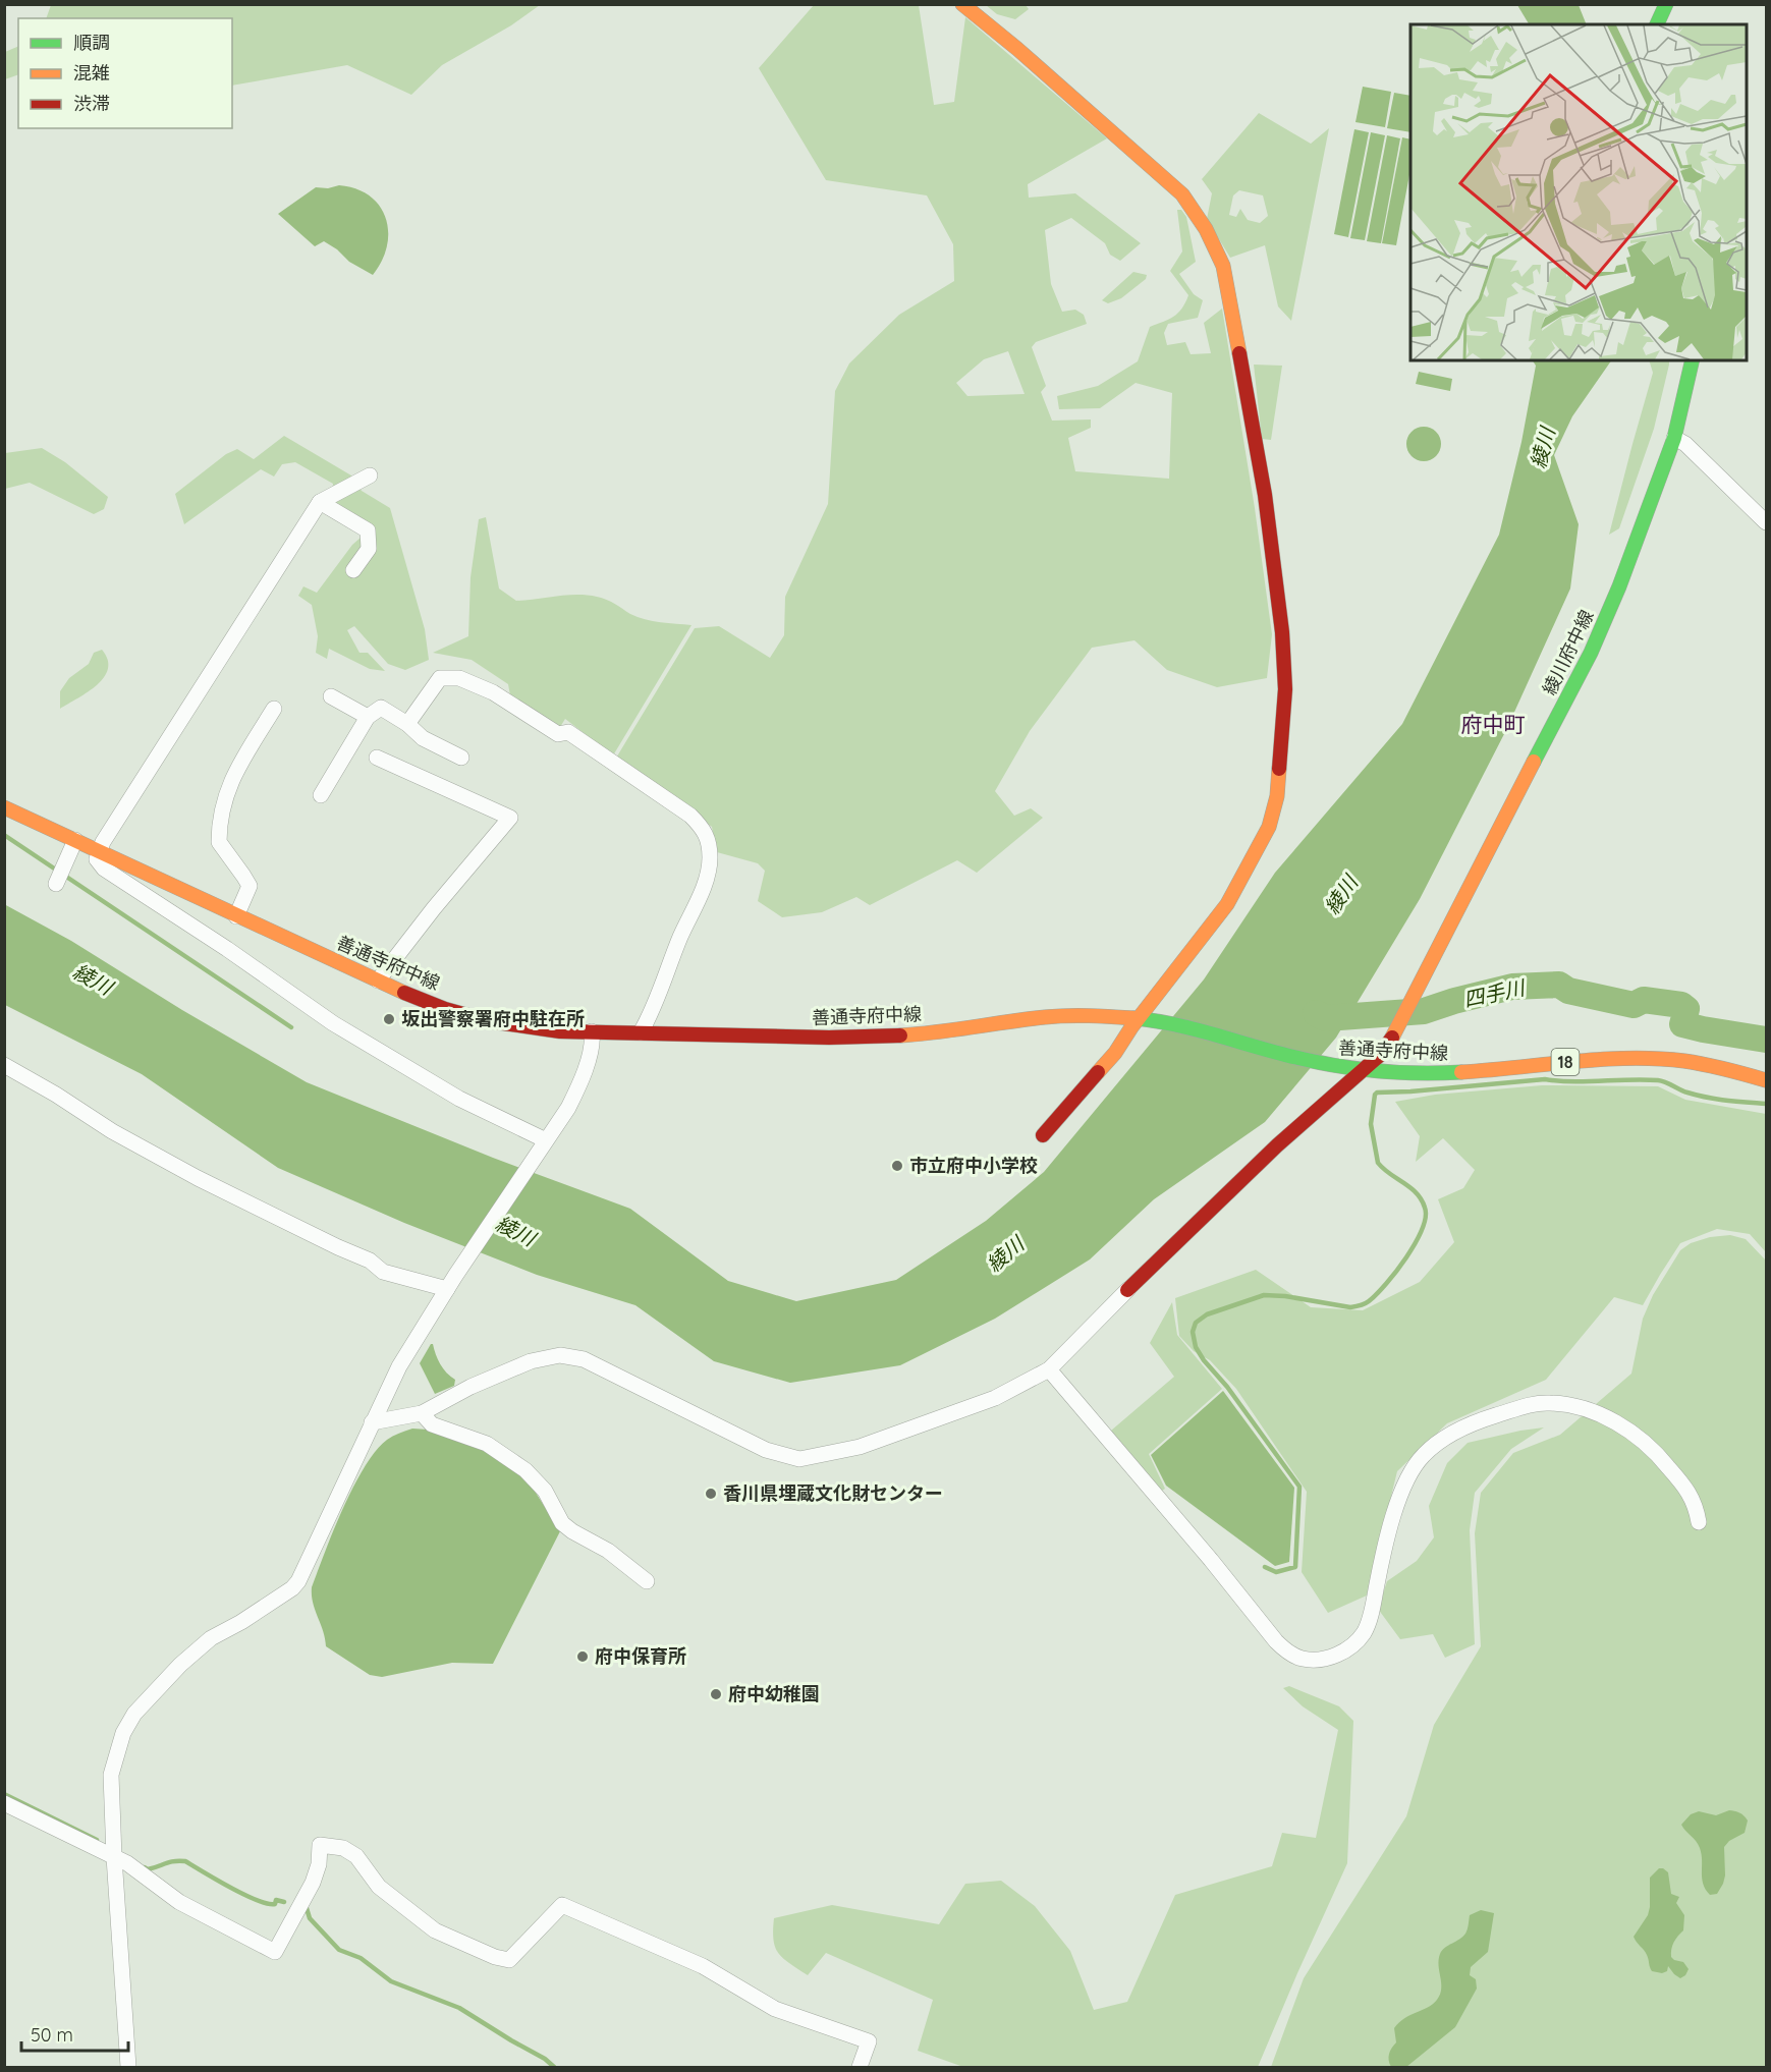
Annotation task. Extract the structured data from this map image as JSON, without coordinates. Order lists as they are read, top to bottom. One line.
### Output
{"streets":{"main road":["綾川府中線","善通寺府中線","18"]},"crossings":[["綾川府中線","善通寺府中線"]],"districts":["府中町"],"water":["綾川","四手川"],"places":["坂出警察署府中駐在所","市立府中小学校","香川県埋蔵文化財センター","府中保育所","府中幼稚園"],"legend":["順調","混雑","渋滞"],"scale_bar":"50 m"}
